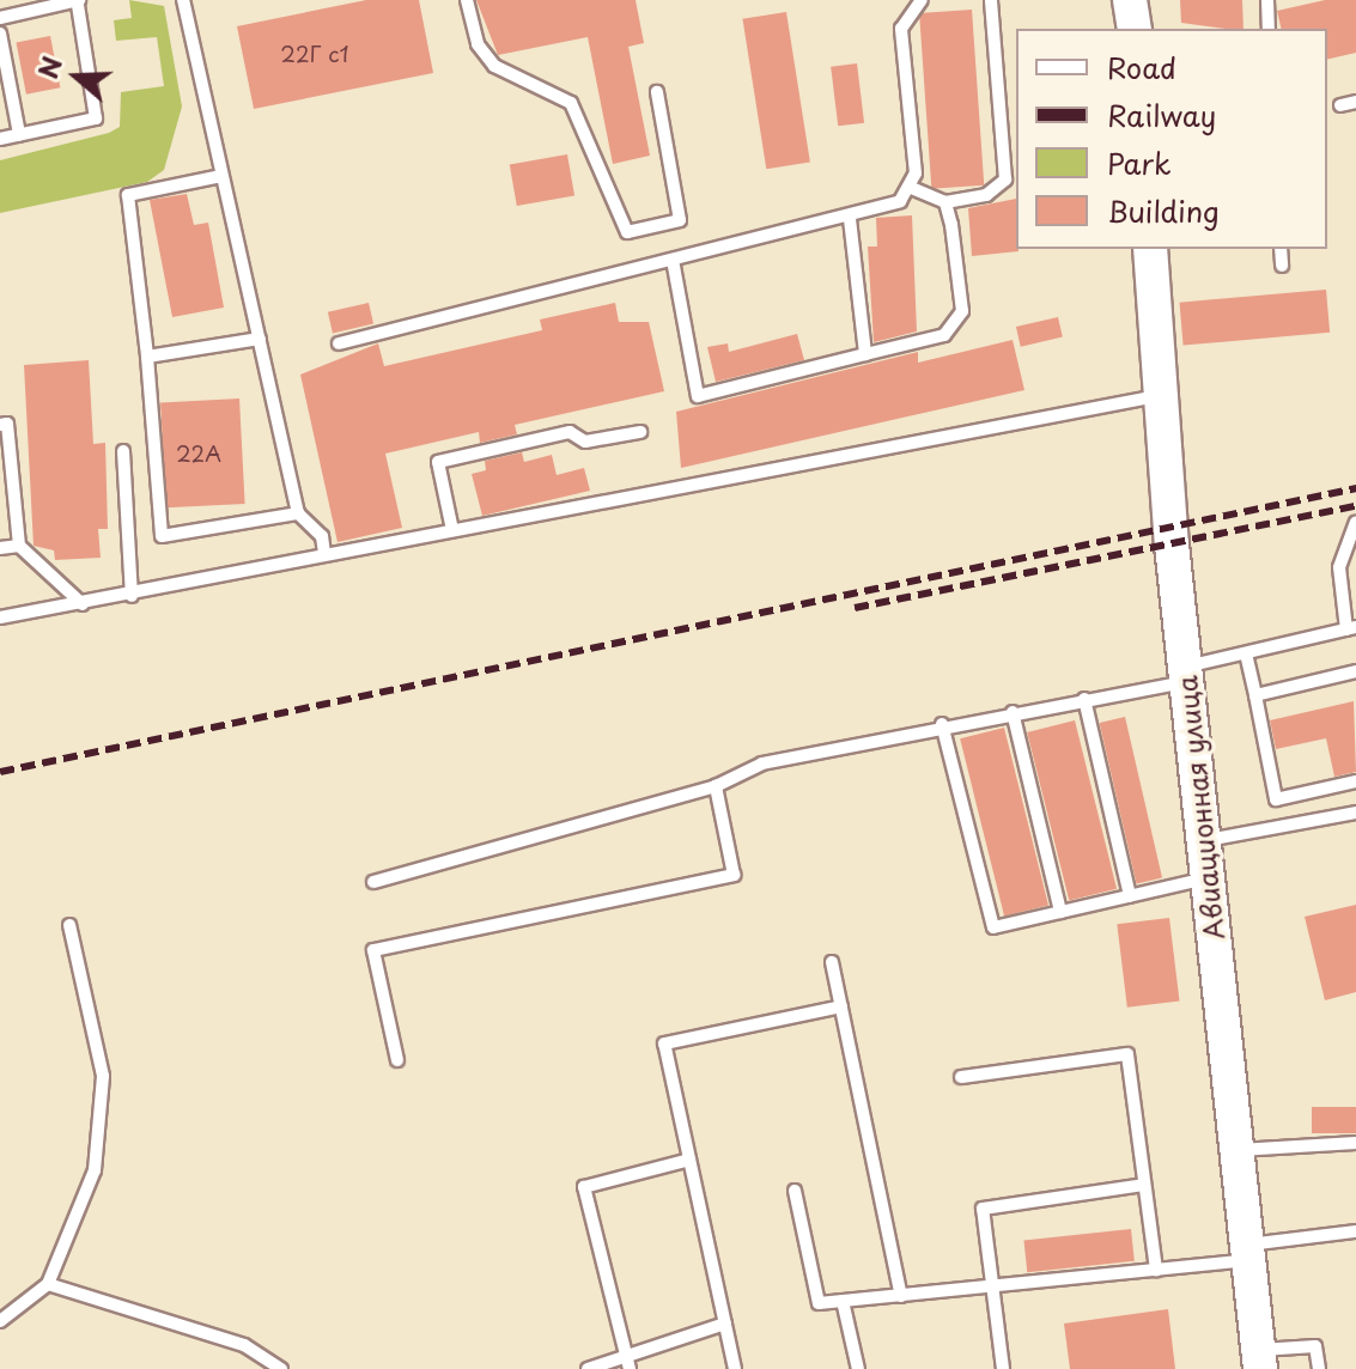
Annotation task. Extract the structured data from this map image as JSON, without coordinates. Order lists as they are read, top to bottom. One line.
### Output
{"streets":{"main road":["Авиационная улица"]},"house_numbers":["22Г с1","22А"],"legend":["Road","Railway","Park","Building"],"north":"left"}
